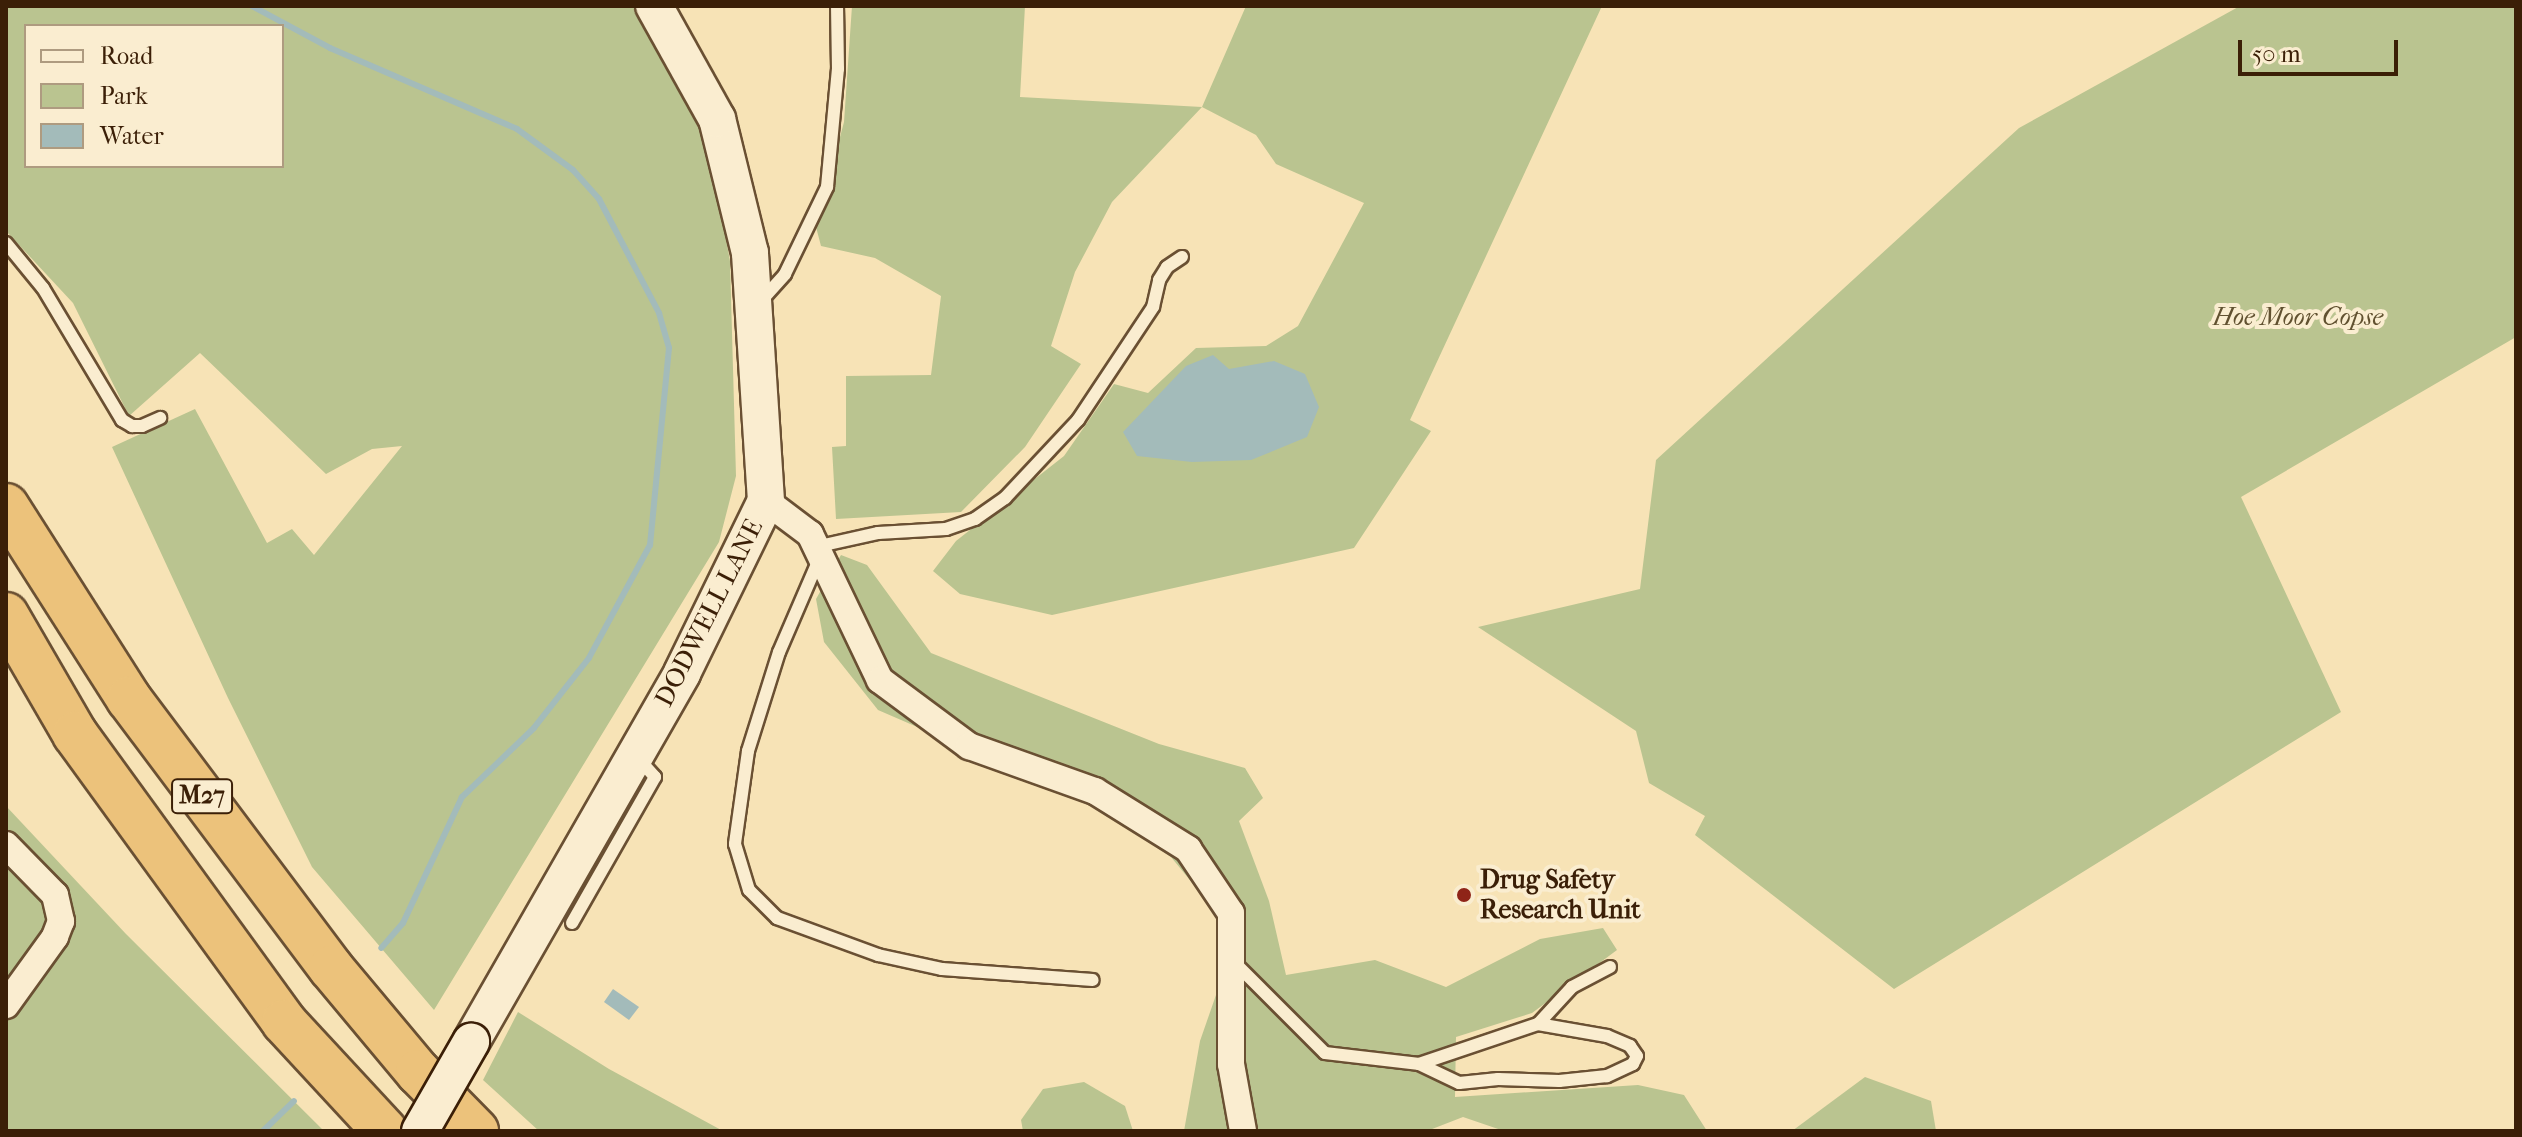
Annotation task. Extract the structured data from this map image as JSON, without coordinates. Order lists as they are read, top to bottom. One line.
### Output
{"streets":{"highway":["M27"],"street":["DODWELL LANE"]},"parks":["Hoe Moor Copse"],"places":["Drug Safety Research Unit"],"legend":["Road","Park","Water"],"scale_bar":"50 m"}
